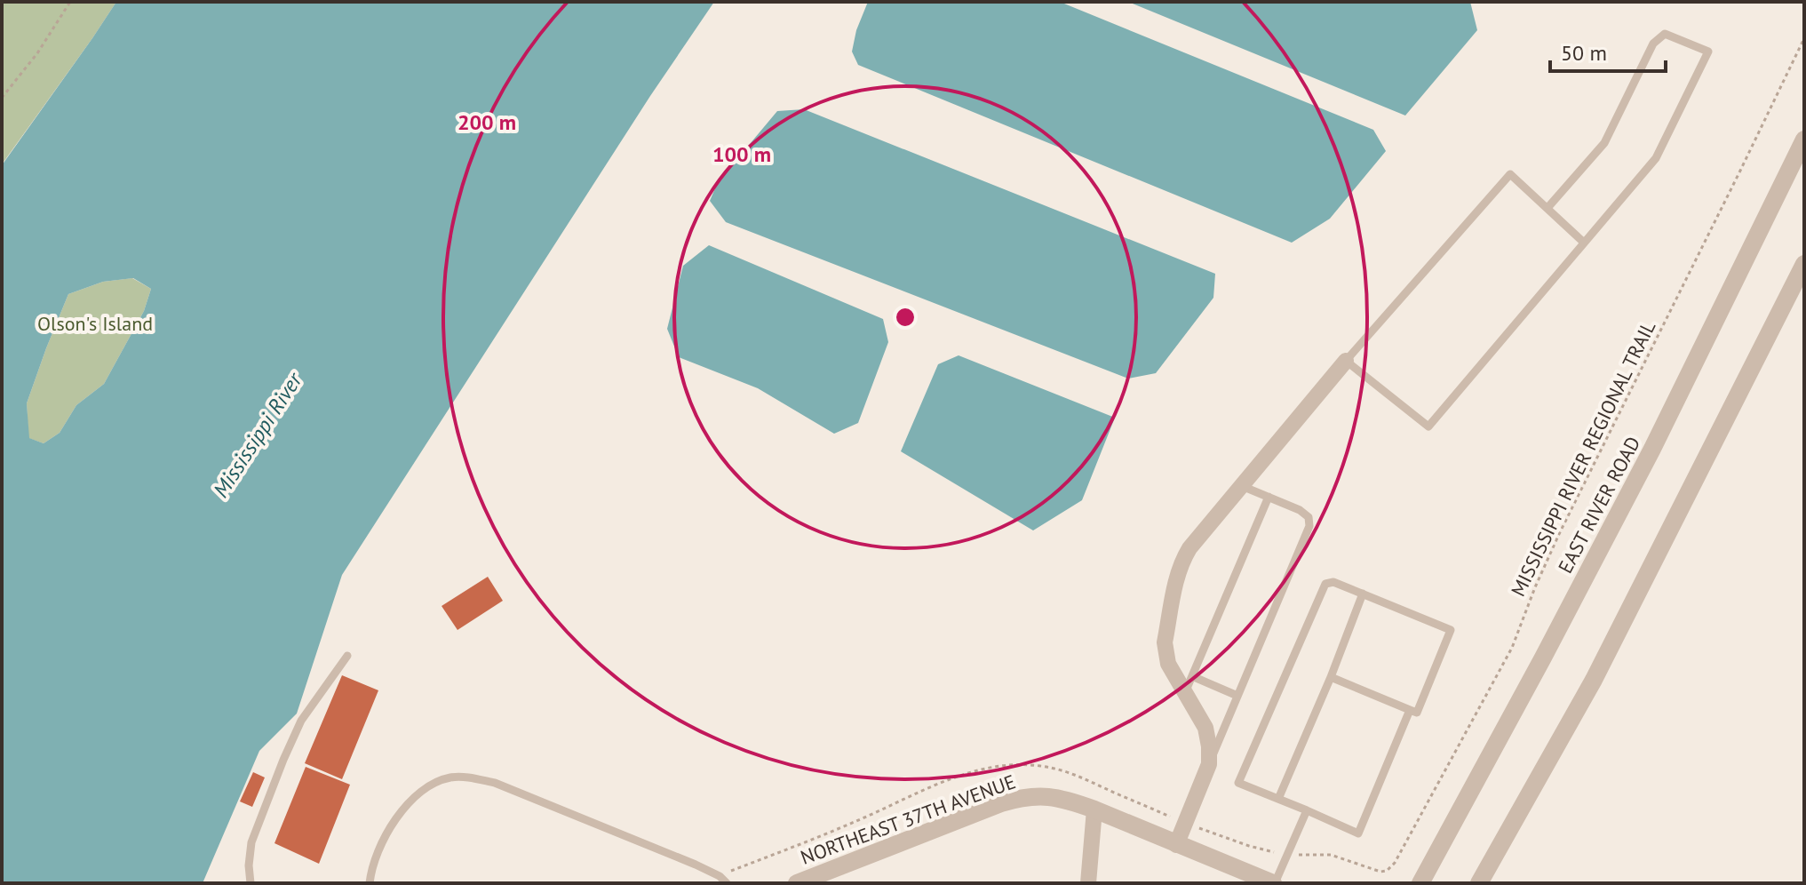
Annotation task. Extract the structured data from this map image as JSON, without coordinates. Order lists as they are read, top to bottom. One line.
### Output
{"streets":{"street":["EAST RIVER ROAD","NORTHEAST 37TH AVENUE"],"path":["MISSISSIPPI RIVER REGIONAL TRAIL"]},"water":["Mississippi River"],"parks":["Olson's Island"],"scale_bar":"50 m","rings":["200 m","100 m"]}
